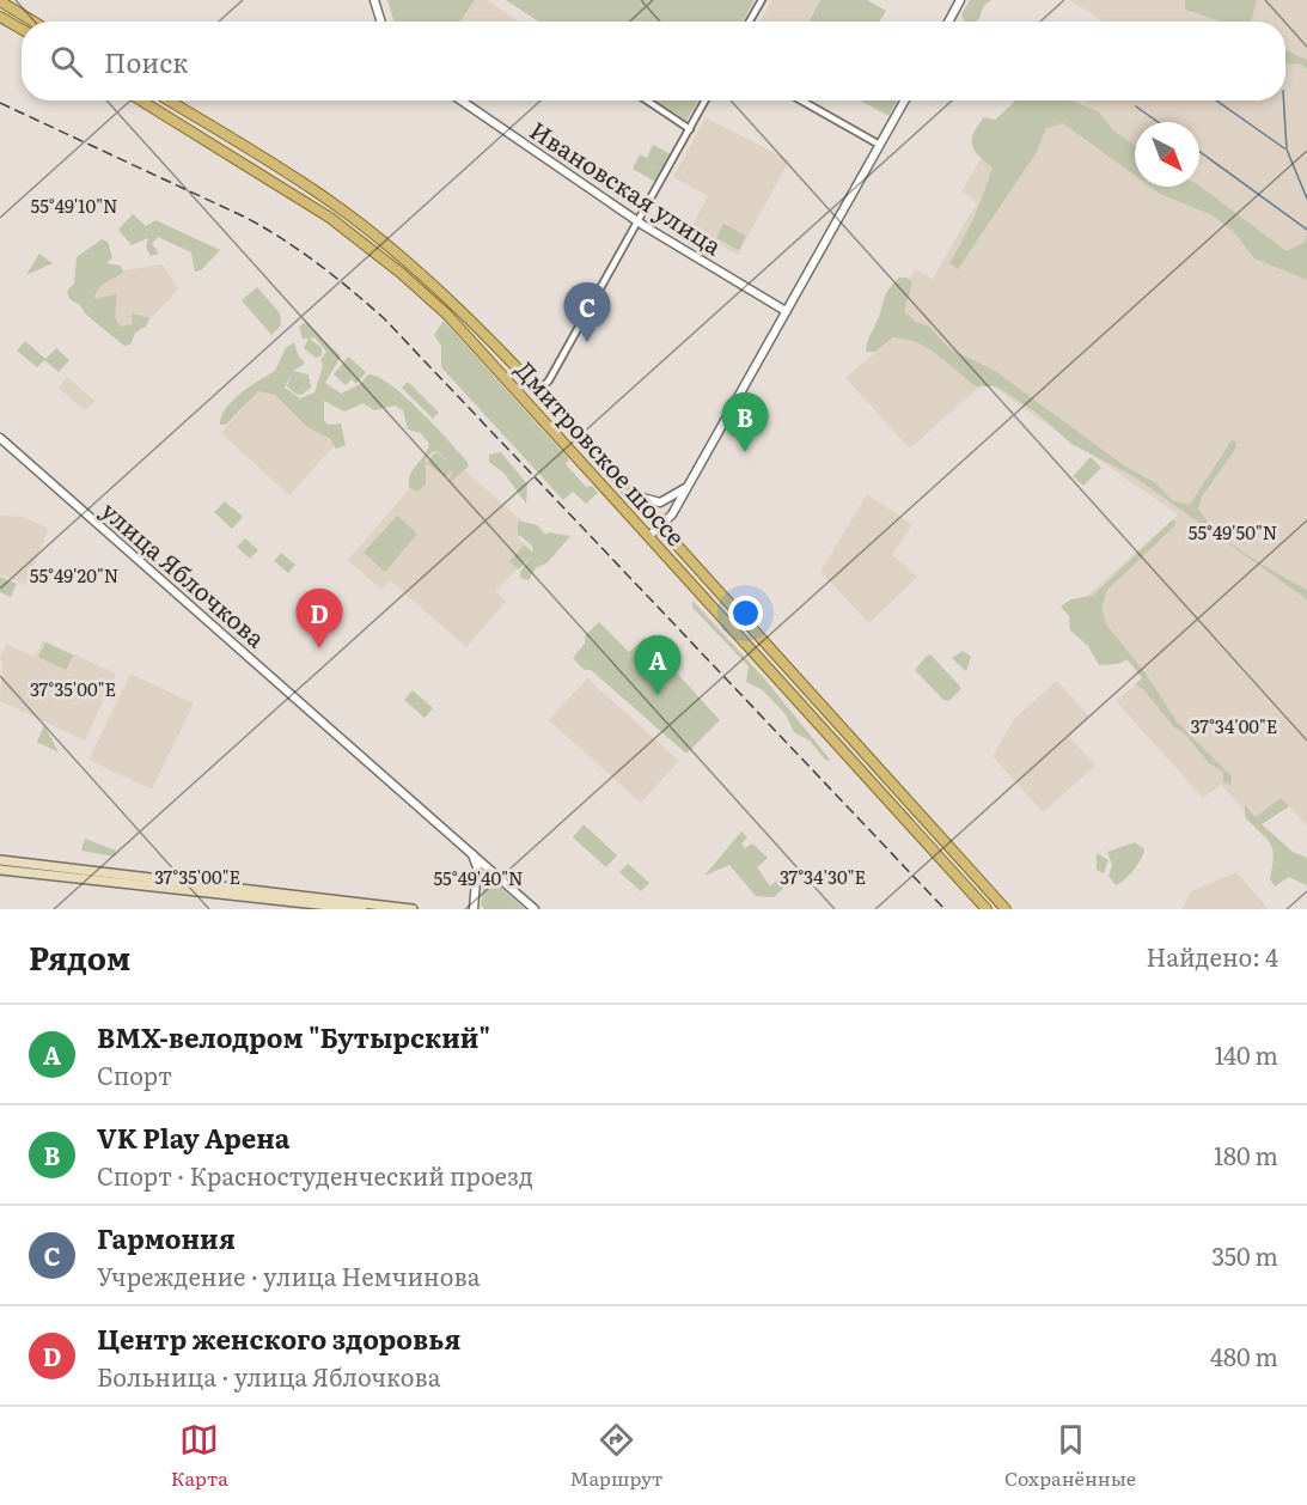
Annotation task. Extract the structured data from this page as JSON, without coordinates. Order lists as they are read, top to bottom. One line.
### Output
{"streets":{"main road":["Дмитровское шоссе"],"street":["Ивановская улица","улица Яблочкова"]},"north":"bottom right","page":{"search":"Поиск","pins":["C","B","D","A"],"heading":["Рядом","Найдено: 4"],"list":[{"mark":"A","name":"BMX-велодром \"Бутырский\"","note":"Спорт","value":"140 m"},{"mark":"B","name":"VK Play Арена","note":"Спорт · Красностуденческий проезд","value":"180 m"},{"mark":"C","name":"Гармония","note":"Учреждение · улица Немчинова","value":"350 m"},{"mark":"D","name":"Центр женского здоровья","note":"Больница · улица Яблочкова","value":"480 m"}],"nav":["Карта","Маршрут","Сохранённые"]},"coordinates":["55°49'10\"N","55°49'50\"N","55°49'20\"N","37°35'00\"E","37°34'00\"E","37°34'30\"E","55°49'40\"N"]}
